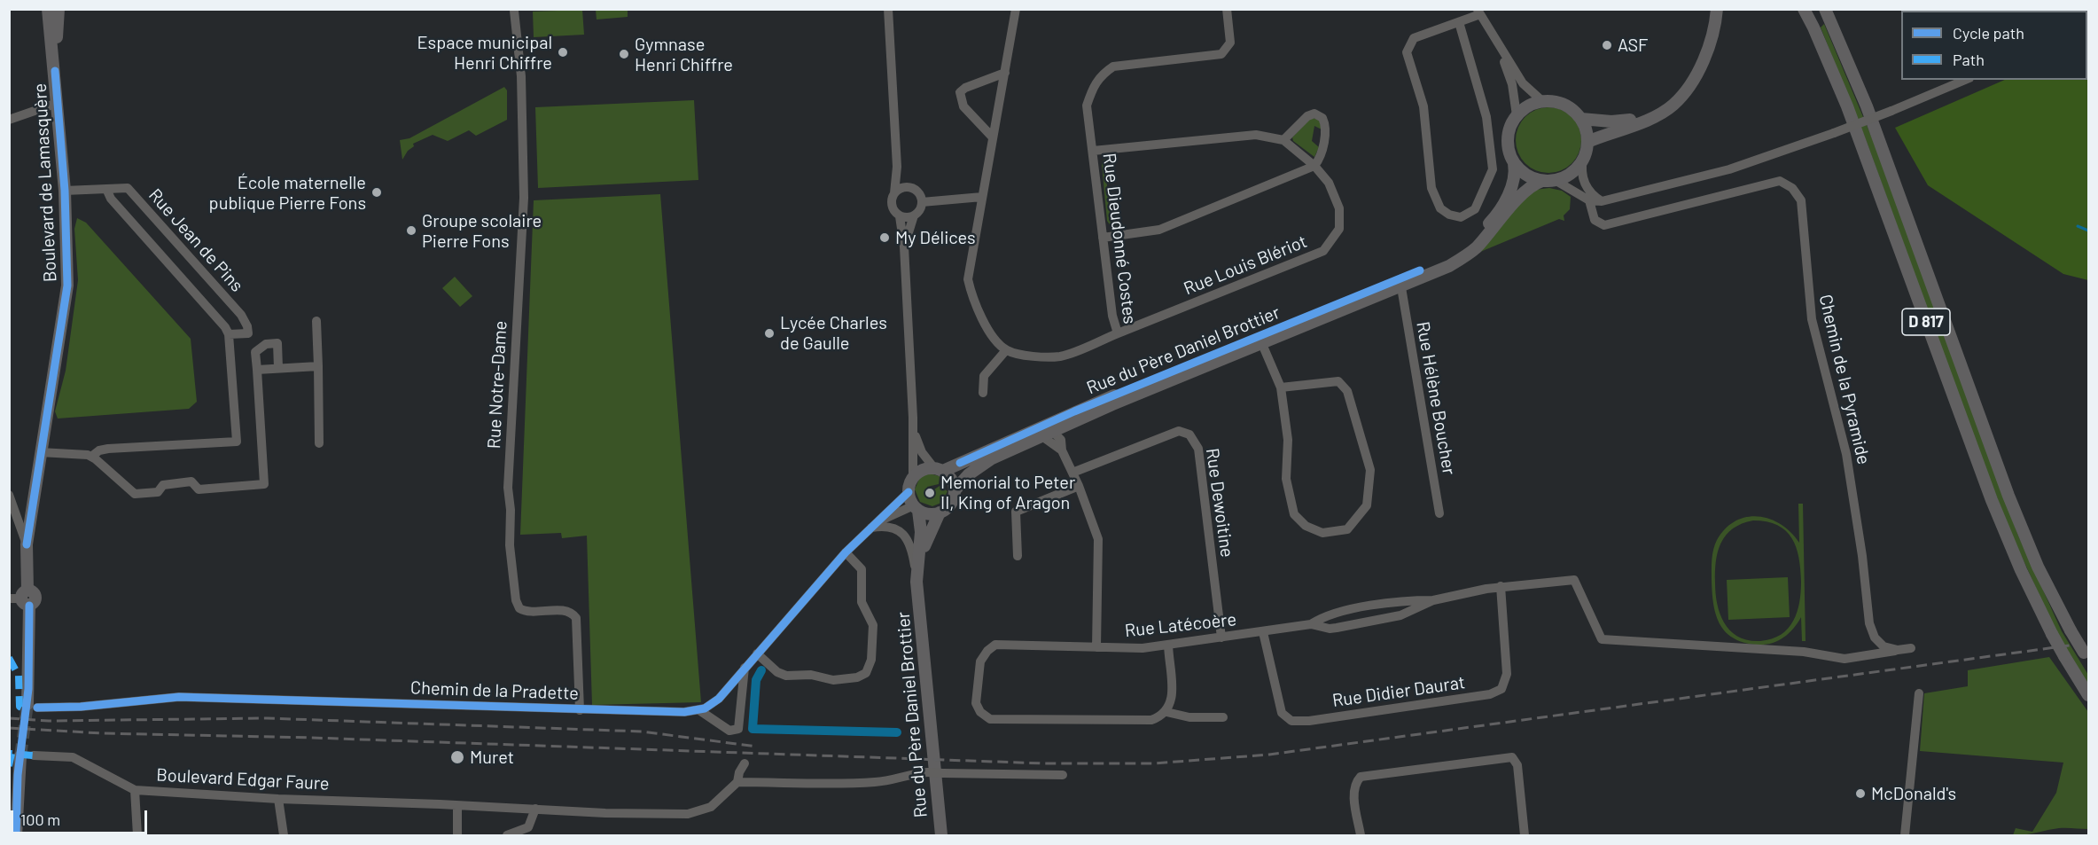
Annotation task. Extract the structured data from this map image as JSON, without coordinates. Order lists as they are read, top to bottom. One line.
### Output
{"streets":{"main road":["Boulevard de Lamasquère","D 817","Rue du Père Daniel Brottier"],"street":["Rue Dieudonné Costes","Rue Jean de Pins","Rue Louis Blériot","Chemin de la Pyramide","Rue Notre-Dame","Rue Hélène Boucher","Rue Dewoitine","Rue Latécoère","Chemin de la Pradette","Rue Didier Daurat","Boulevard Edgar Faure"]},"crossings":[["Boulevard de Lamasquère","Rue Jean de Pins"],["Boulevard de Lamasquère","Chemin de la Pradette"],["Rue Dieudonné Costes","Rue Louis Blériot"],["Rue du Père Daniel Brottier","Rue Hélène Boucher"],["Chemin de la Pyramide","Rue Latécoère"],["Rue Notre-Dame","Chemin de la Pradette"],["Rue Dewoitine","Rue Latécoère"],["Rue Latécoère","Rue Didier Daurat"]],"places":["ASF","Espace municipal Henri Chiffre","Gymnase Henri Chiffre","École maternelle publique Pierre Fons","Groupe scolaire Pierre Fons","My Délices","Lycée Charles de Gaulle","Memorial to Peter II, King of Aragon","Muret","McDonald's"],"legend":["Cycle path","Path"],"scale_bar":"100 m"}
